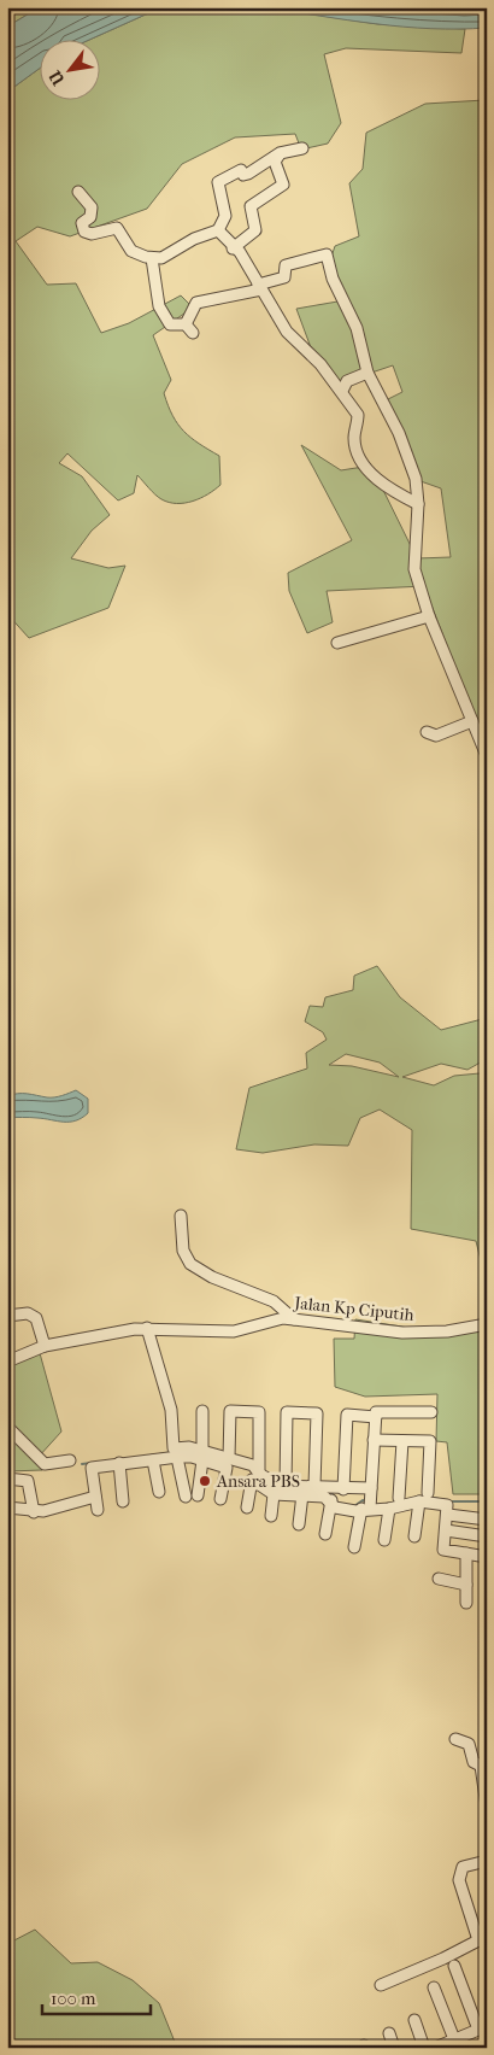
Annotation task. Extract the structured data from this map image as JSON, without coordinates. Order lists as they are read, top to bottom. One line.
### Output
{"streets":{"street":["Jalan Kp Ciputih"]},"places":["Ansara PBS"],"scale_bar":"100 m","north":"bottom left"}
